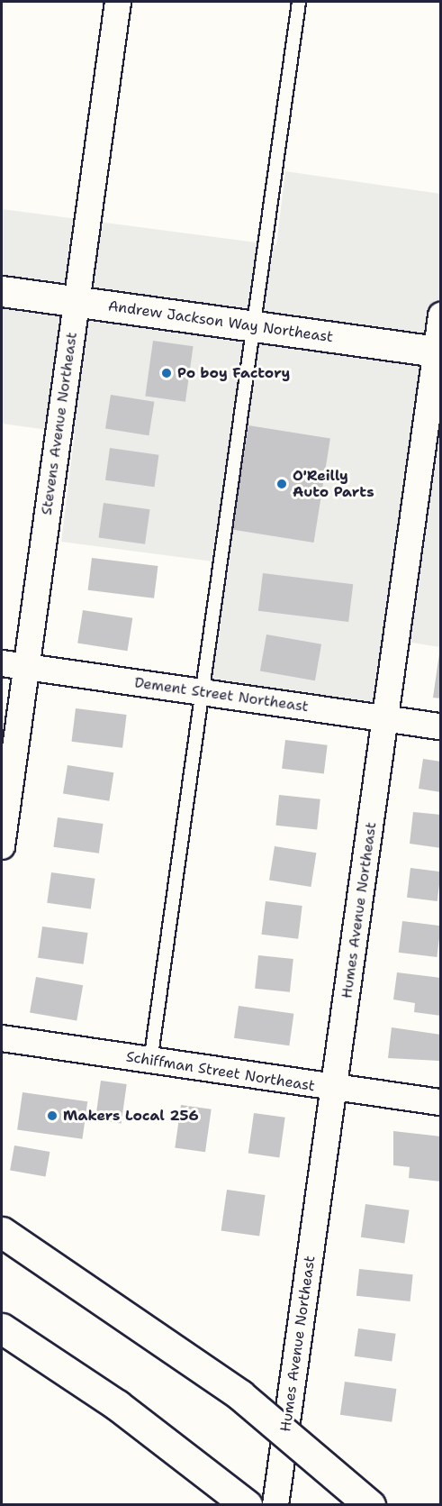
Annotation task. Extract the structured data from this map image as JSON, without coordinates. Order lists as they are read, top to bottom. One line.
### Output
{"streets":{"main road":["Andrew Jackson Way Northeast"],"street":["Stevens Avenue Northeast","Dement Street Northeast","Humes Avenue Northeast","Schiffman Street Northeast"]},"crossings":[["Andrew Jackson Way Northeast","Stevens Avenue Northeast"],["Andrew Jackson Way Northeast","Humes Avenue Northeast"],["Stevens Avenue Northeast","Dement Street Northeast"],["Dement Street Northeast","Humes Avenue Northeast"],["Humes Avenue Northeast","Schiffman Street Northeast"]],"places":["Po boy Factory","O'Reilly Auto Parts","Makers Local 256"]}
